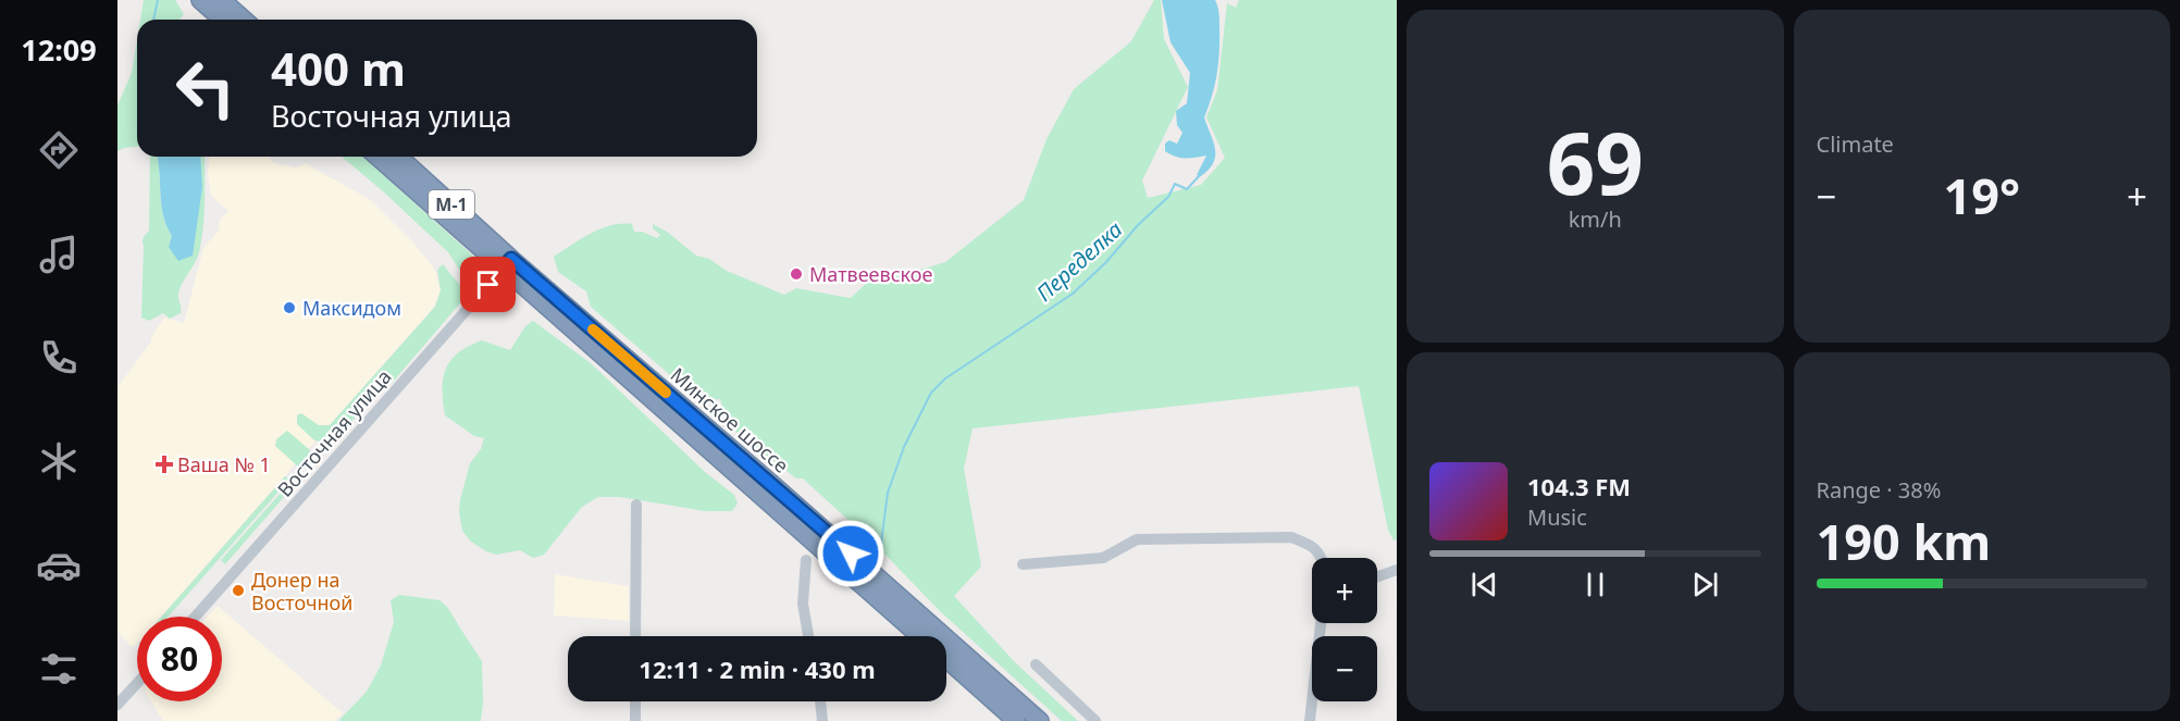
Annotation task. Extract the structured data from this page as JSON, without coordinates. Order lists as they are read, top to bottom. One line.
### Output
{"streets":{"highway":["М-1","Минское шоссе"],"street":["Восточная улица"]},"crossings":[["Минское шоссе","Восточная улица"]],"water":["Переделка"],"places":{"other":["Матвеевское","Максидом","Донер на Восточной"],"health":["Ваша № 1"]},"page":{"tabs":"12:09","tile":[["69","km/h"],"Climate",["Range · 38%","190 km"]],"turn":["400 m","Восточная улица"],"heat":["−","19°","+"],"song":["104.3 FM","Music"],"map_buttons":["+","−"],"limit":"80","trip":"12:11 · 2 min · 430 m"}}
